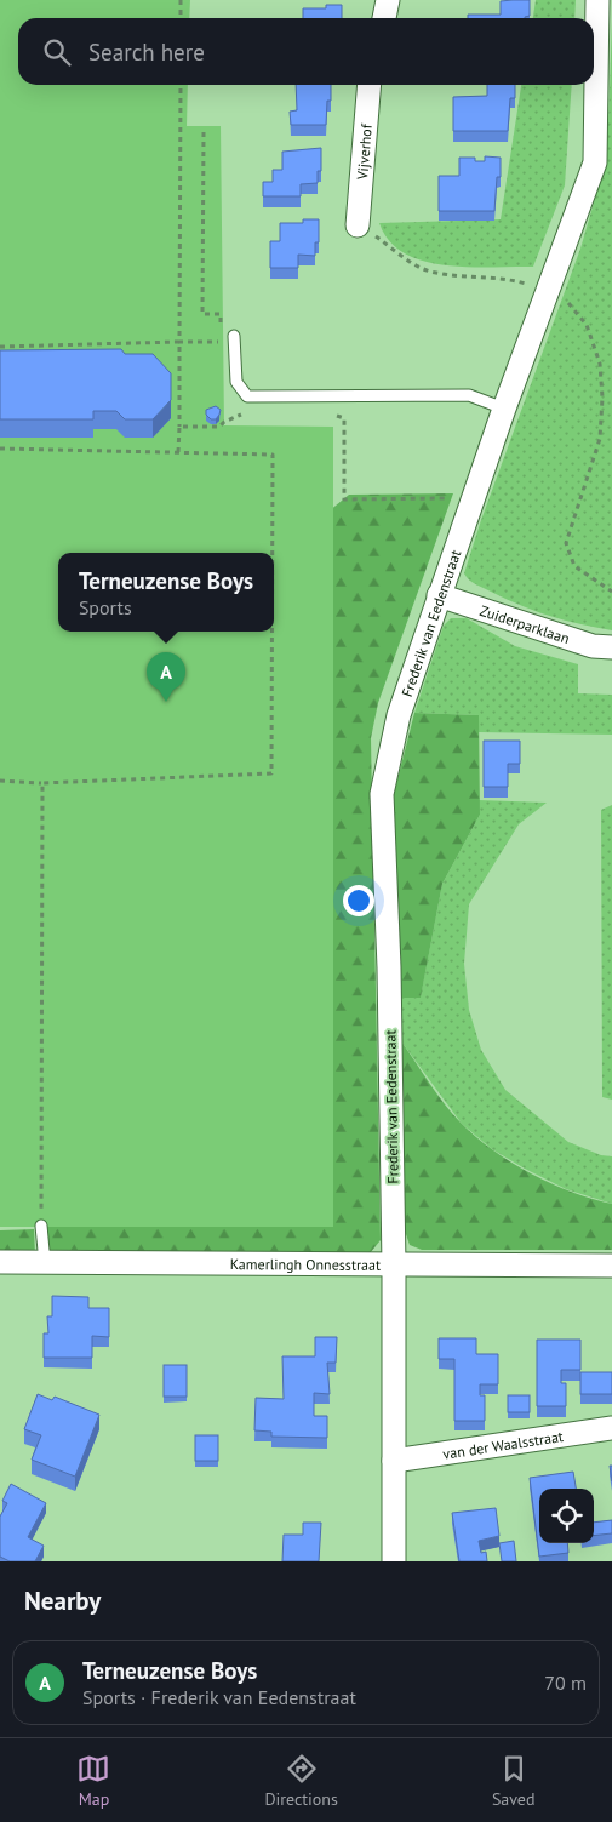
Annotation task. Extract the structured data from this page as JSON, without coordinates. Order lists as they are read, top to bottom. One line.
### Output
{"streets":{"street":["Vijverhof","Frederik van Eedenstraat","Zuiderparklaan","Kamerlingh Onnesstraat","van der Waalsstraat"]},"crossings":[["Frederik van Eedenstraat","Zuiderparklaan"],["Frederik van Eedenstraat","Kamerlingh Onnesstraat"]],"page":{"search":"Search here","popup":["Terneuzense Boys","Sports"],"pins":"A","heading":"Nearby","list":[{"mark":"A","name":"Terneuzense Boys","note":"Sports · Frederik van Eedenstraat","value":"70 m"}],"nav":["Map","Directions","Saved"]}}
